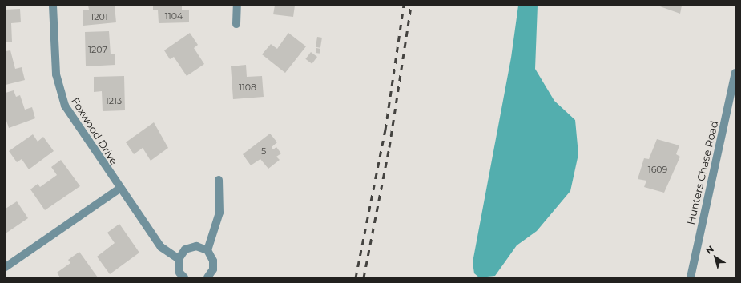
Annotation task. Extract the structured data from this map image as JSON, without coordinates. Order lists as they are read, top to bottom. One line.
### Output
{"streets":{"street":["Foxwood Drive","Hunters Chase Road"]},"house_numbers":["1104","1201","1207","1108","1213","5","1609"],"north":"top left"}
